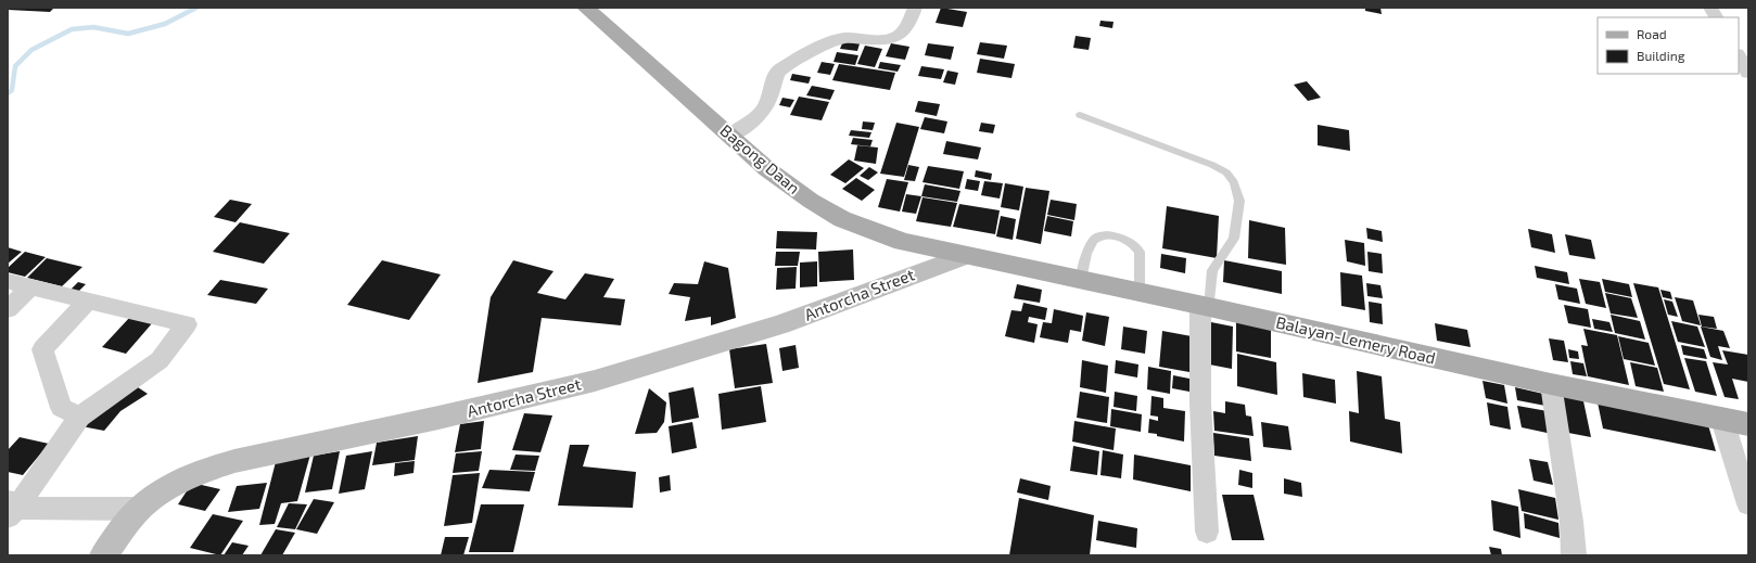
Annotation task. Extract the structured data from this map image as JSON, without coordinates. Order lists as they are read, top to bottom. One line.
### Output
{"streets":{"main road":["Bagong Daan","Antorcha Street","Balayan-Lemery Road"]},"crossings":[["Bagong Daan","Antorcha Street"],["Bagong Daan","Balayan-Lemery Road"],["Antorcha Street","Balayan-Lemery Road"]],"legend":["Road","Building"]}
